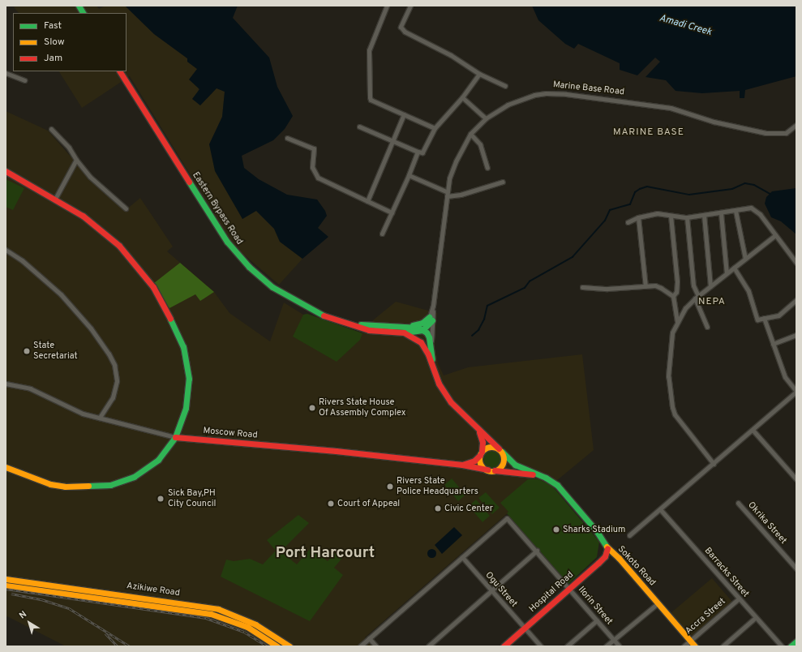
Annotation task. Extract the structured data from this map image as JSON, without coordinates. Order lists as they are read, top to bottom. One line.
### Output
{"streets":{"street":["Marine Base Road","Eastern Bypass Road","Moscow Road","Okrika Street","Sokoto Road","Barracks Street","Azikiwe Road","Ogu Street","Hospital Road","Ilorin Street","Accra Street"]},"crossings":[["Moscow Road","Sokoto Road"],["Sokoto Road","Hospital Road"],["Sokoto Road","Accra Street"],["Barracks Street","Accra Street"],["Ogu Street","Hospital Road"],["Ogu Street","Ilorin Street"],["Hospital Road","Ilorin Street"]],"districts":["MARINE BASE","NEPA","Port Harcourt"],"water":["Amadi Creek"],"places":["State Secretariat","Rivers State House Of Assembly Complex","Rivers State Police Headquarters","Sick Bay,PH City Council","Court of Appeal","Civic Center","Sharks Stadium"],"legend":["Fast","Slow","Jam"],"north":"top left"}
